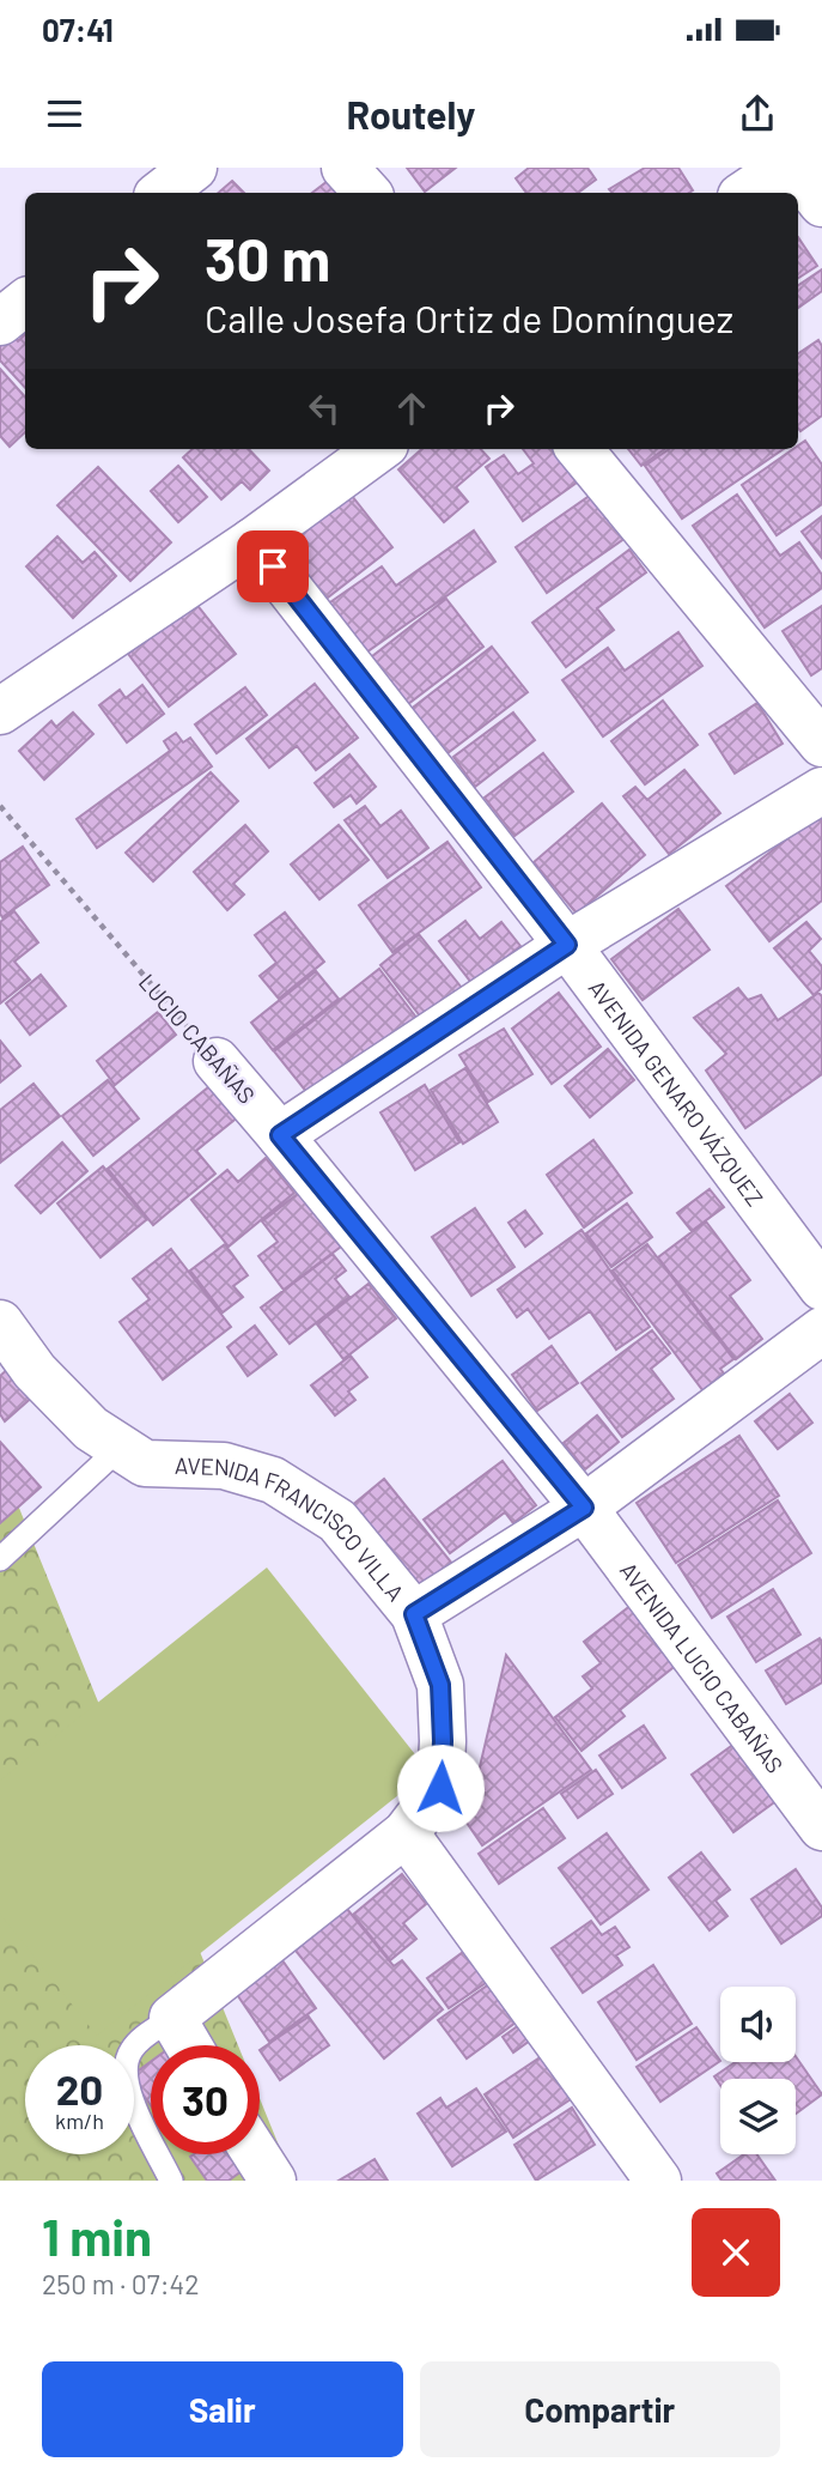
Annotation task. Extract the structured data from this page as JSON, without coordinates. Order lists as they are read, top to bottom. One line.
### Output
{"streets":{"street":["LUCIO CABAÑAS","AVENIDA GENARO VÁZQUEZ","AVENIDA FRANCISCO VILLA","AVENIDA LUCIO CABAÑAS"]},"crossings":[["LUCIO CABAÑAS","AVENIDA LUCIO CABAÑAS"]],"page":{"status":"07:41","header":"Routely","turn":["30 m","Calle Josefa Ortiz de Domínguez"],"speed":"20 km/h","limit":"30","heading":["1 min","250 m · 07:42"],"buttons":["Salir","Compartir"]}}
